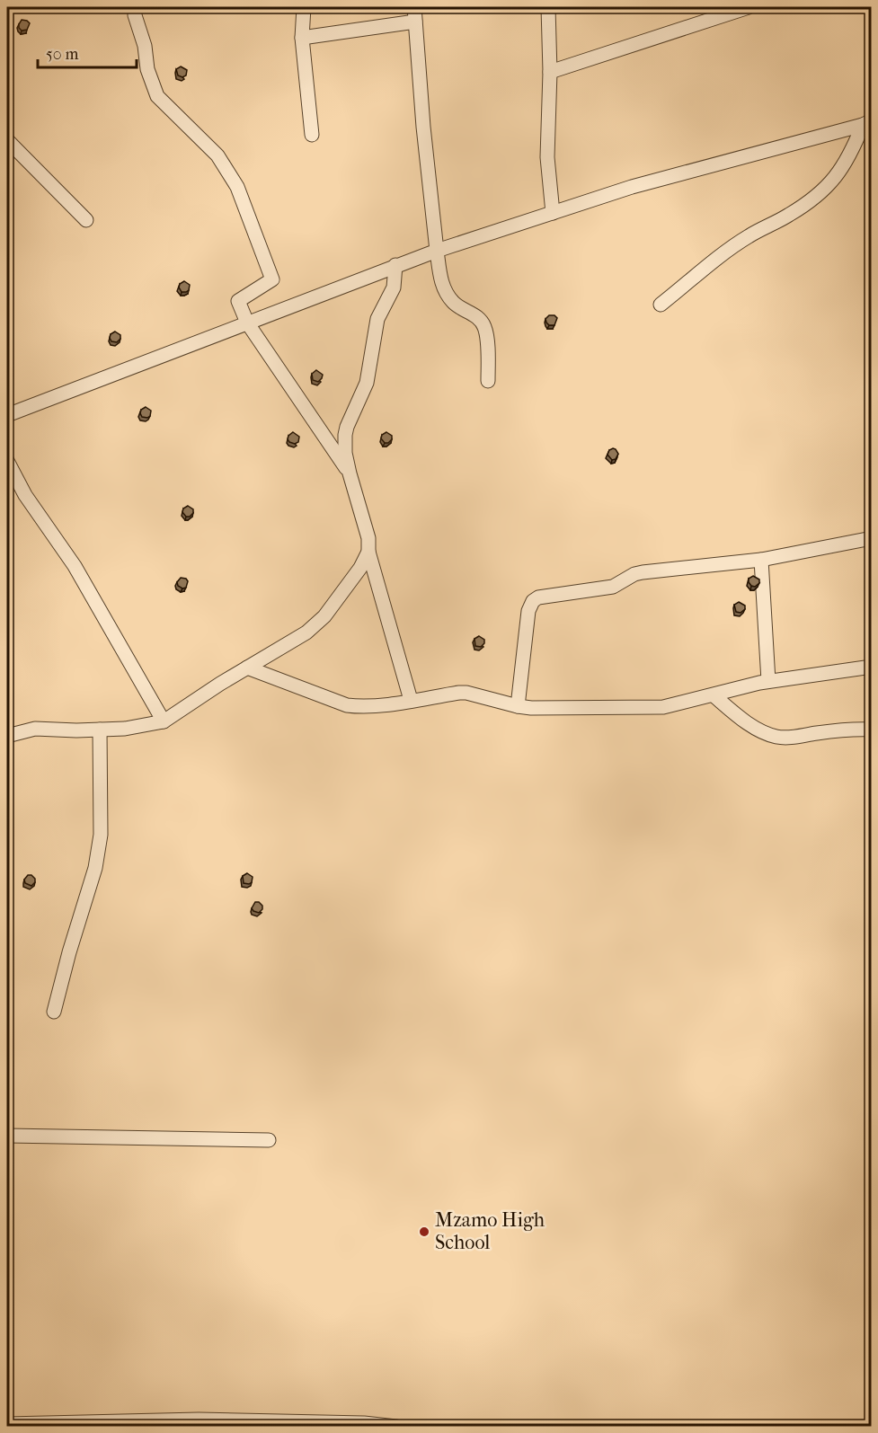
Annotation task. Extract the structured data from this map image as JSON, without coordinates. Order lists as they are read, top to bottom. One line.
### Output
{"places":["Mzamo High School"],"scale_bar":"50 m"}
